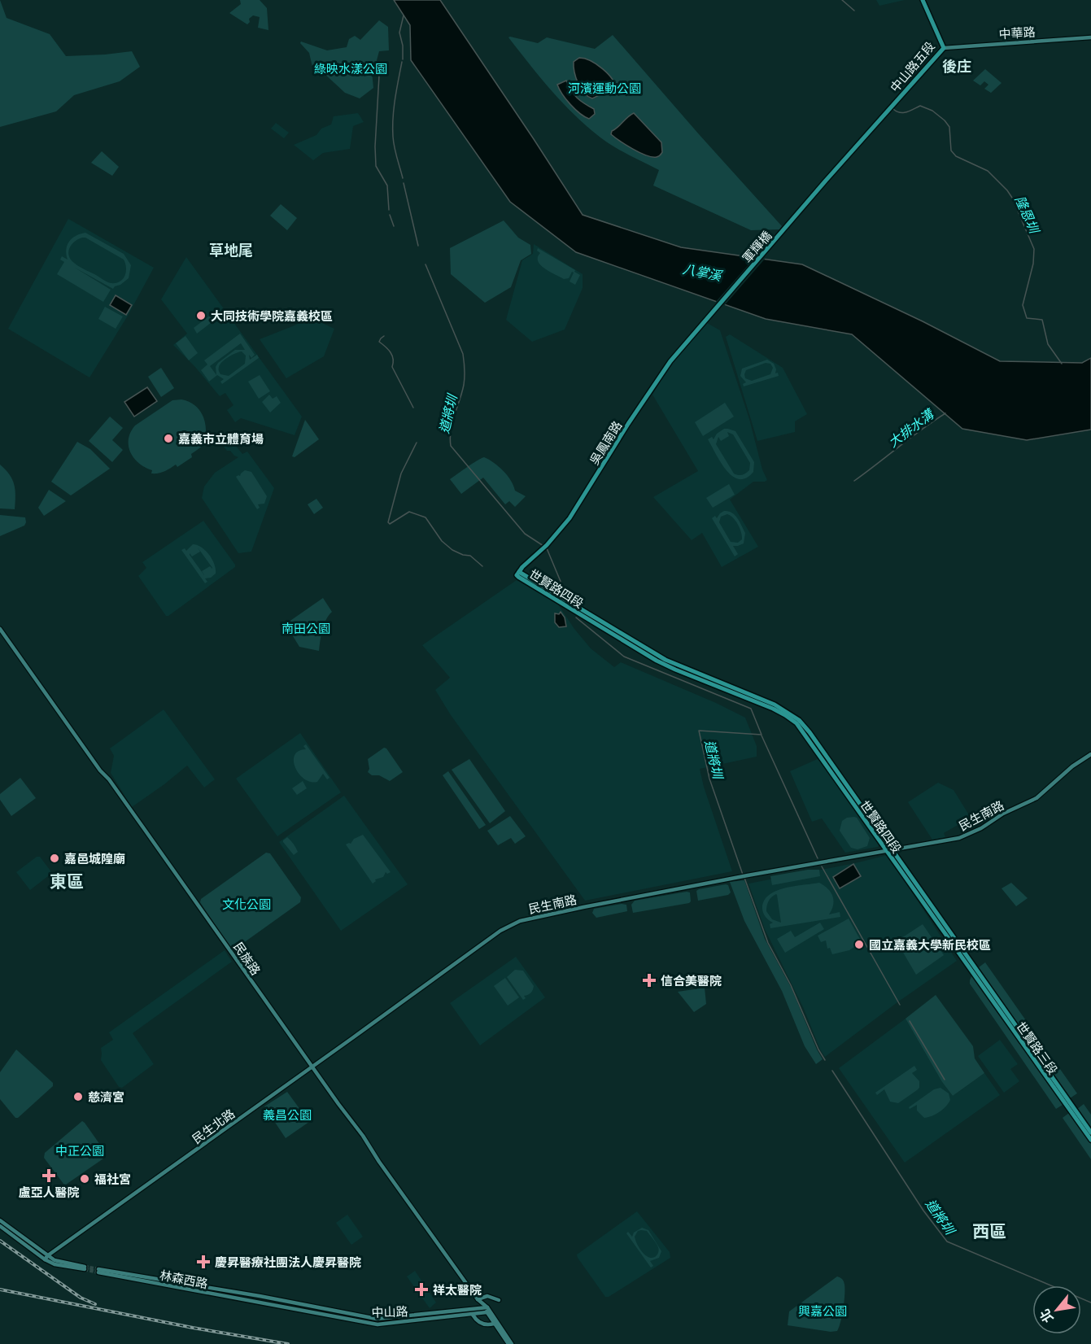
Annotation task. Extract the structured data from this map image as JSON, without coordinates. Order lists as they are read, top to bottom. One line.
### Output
{"streets":{"main road":["中華路","中山路五段","軍輝橋","吳鳳南路","世賢路四段","民生南路","民族路","世賢路三段","民生北路","林森西路","中山路"]},"crossings":[["中華路","中山路五段"],["中山路五段","軍輝橋"],["軍輝橋","吳鳳南路"],["吳鳳南路","世賢路四段"],["世賢路四段","民生南路"],["世賢路四段","世賢路三段"],["民生南路","民生北路"],["民族路","民生北路"],["民族路","中山路"],["林森西路","中山路"]],"districts":["後庄","草地尾","東區","西區"],"water":["隆恩圳","八掌溪","道將圳","大排水溝"],"parks":["綠映水漾公園","河濱運動公園","南田公園","文化公園","義昌公園","中正公園","興嘉公園"],"places":{"other":["大同技術學院嘉義校區","嘉義市立體育場","嘉邑城隍廟","國立嘉義大學新民校區","慈濟宮","福社宮"],"health":["信合美醫院","盧亞人醫院","慶昇醫療社團法人慶昇醫院","祥太醫院"]},"north":"bottom left"}
